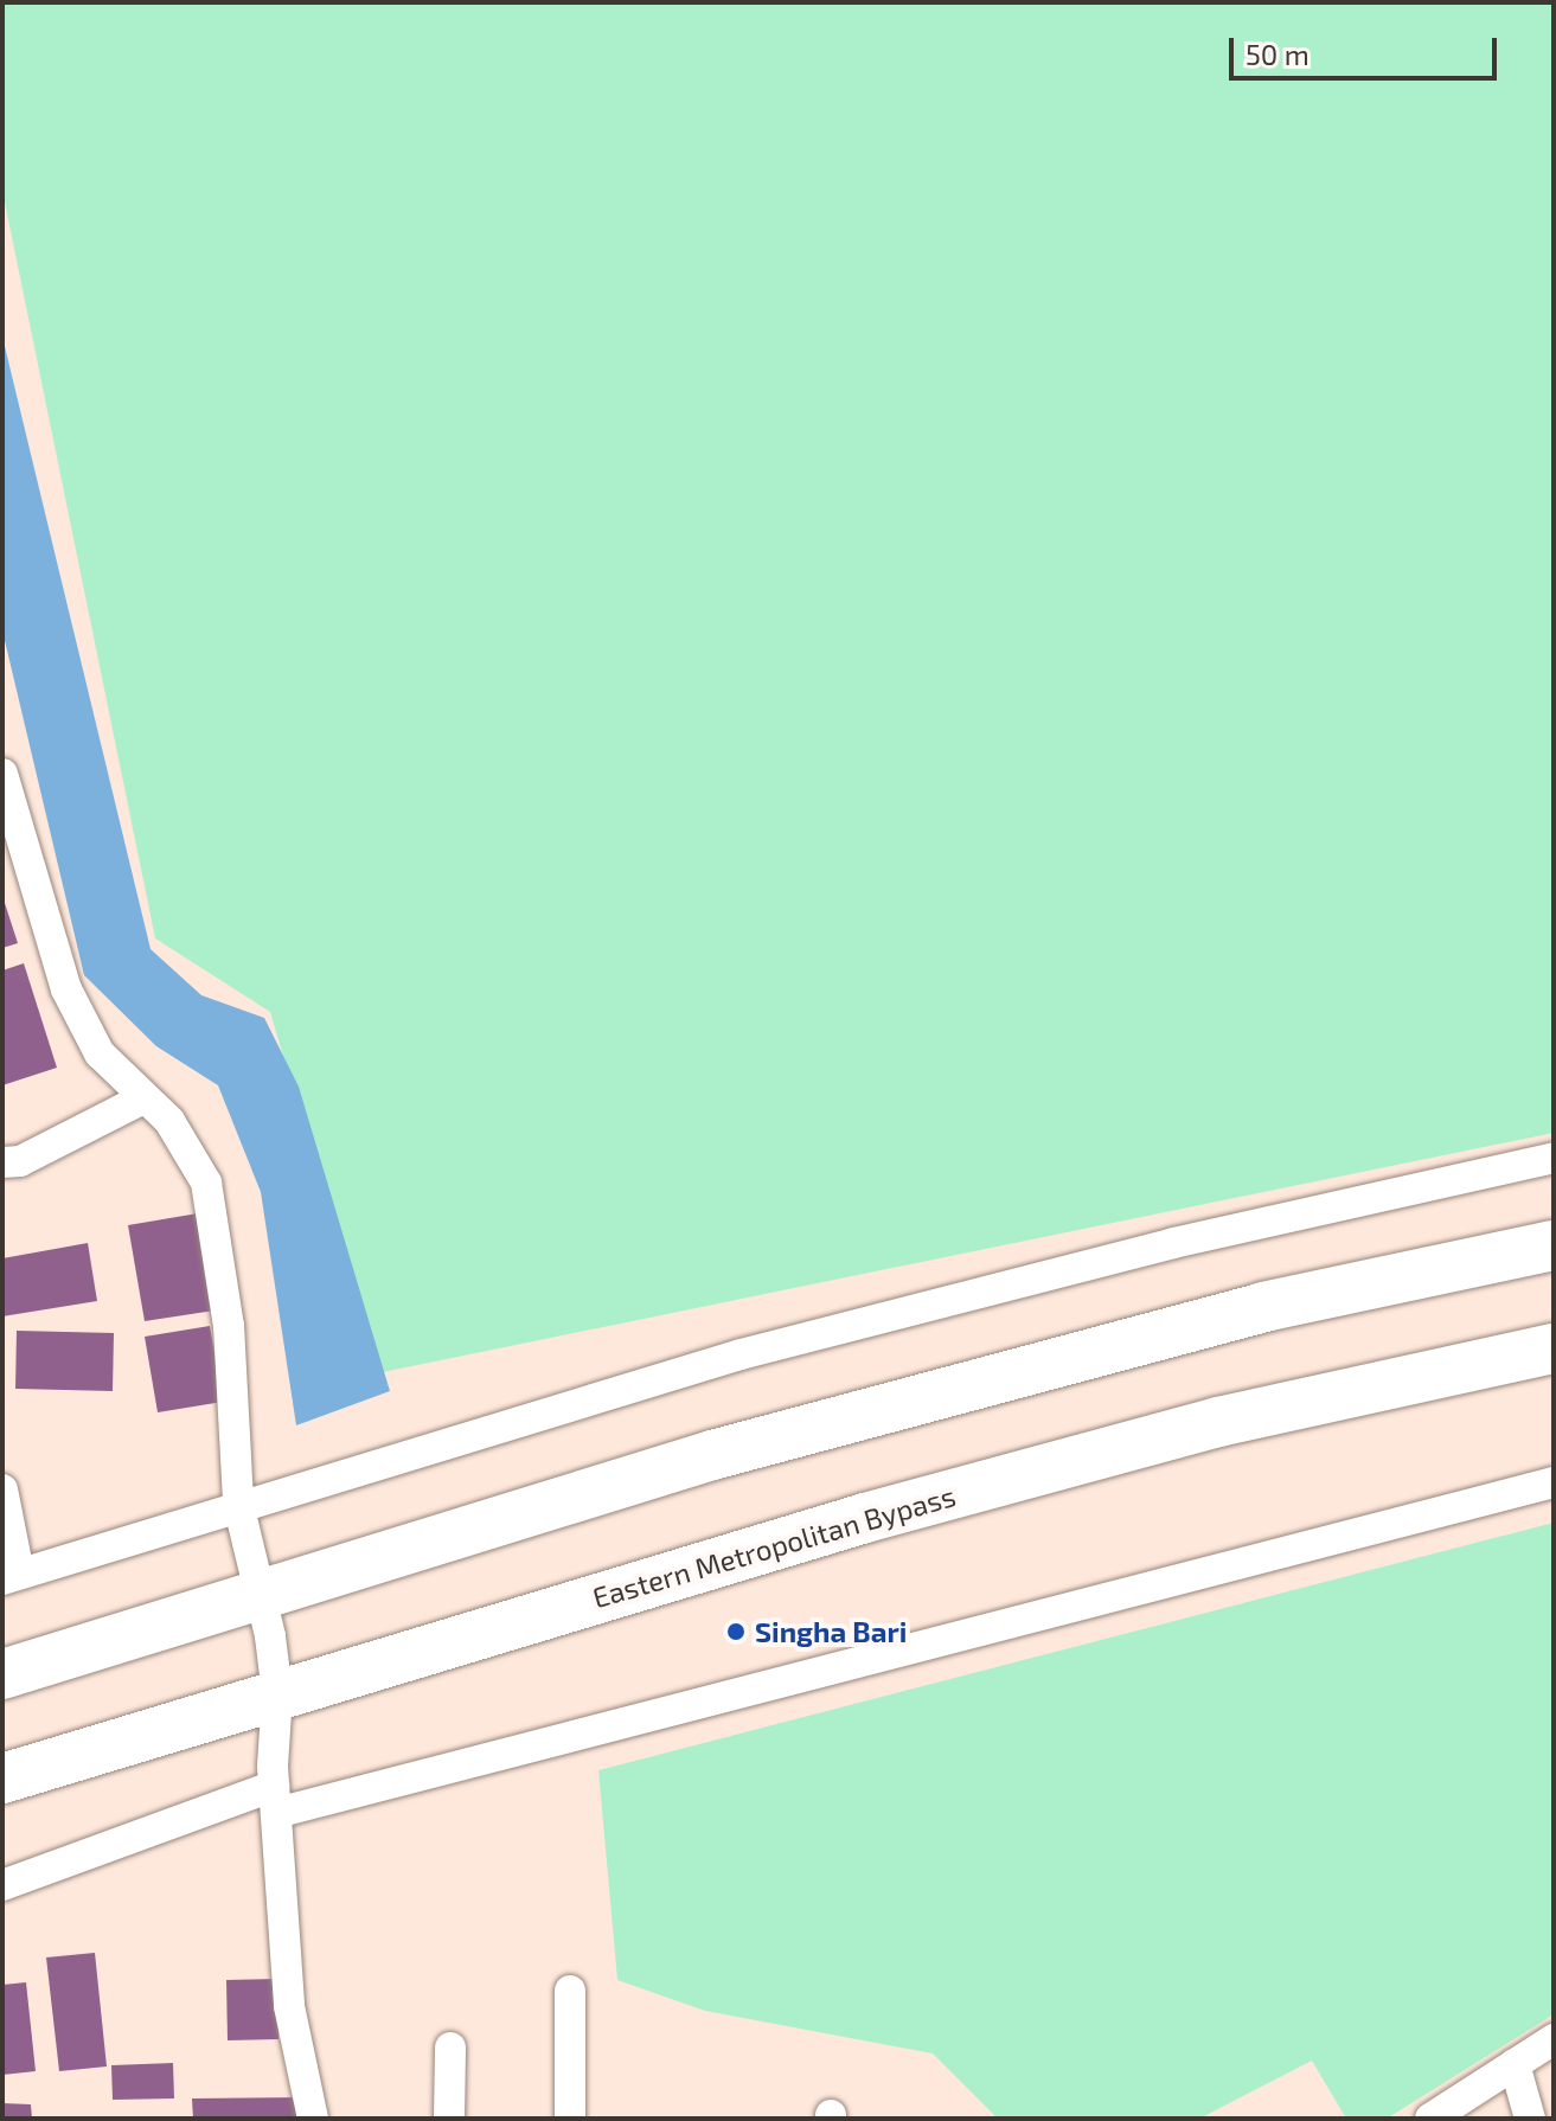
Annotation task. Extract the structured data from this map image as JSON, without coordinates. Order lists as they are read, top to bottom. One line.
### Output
{"streets":{"main road":["Eastern Metropolitan Bypass"]},"places":["Singha Bari"],"scale_bar":"50 m"}
